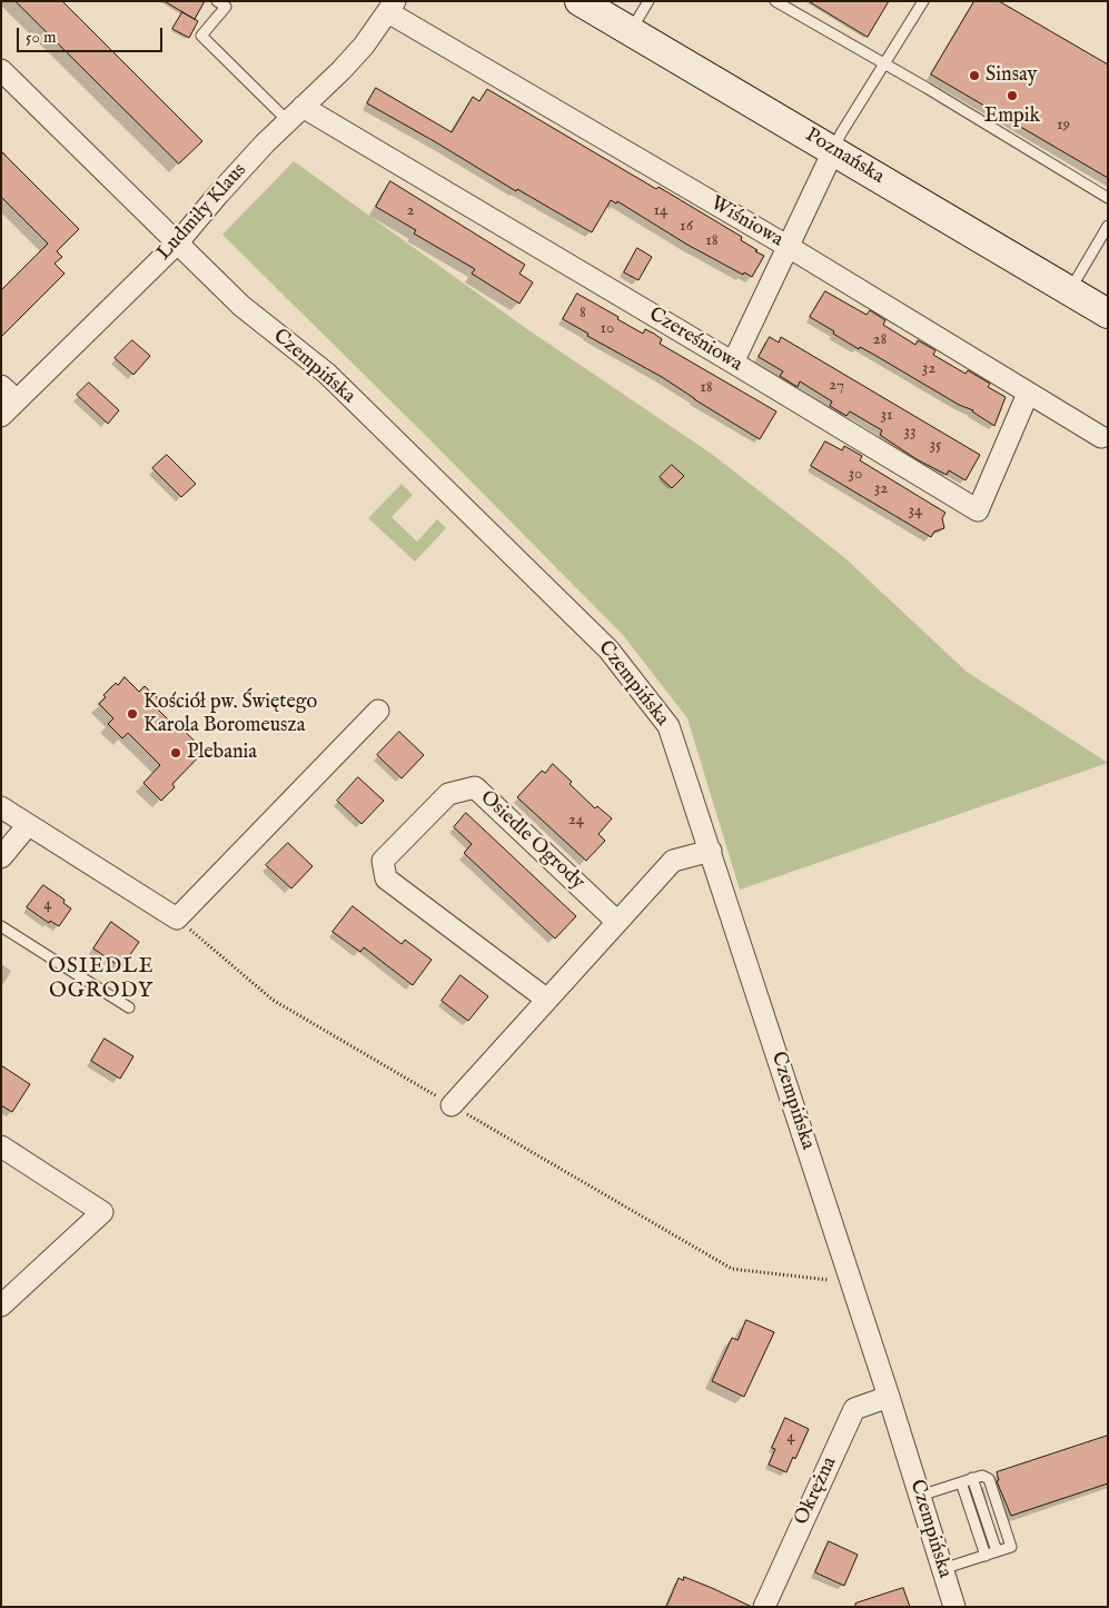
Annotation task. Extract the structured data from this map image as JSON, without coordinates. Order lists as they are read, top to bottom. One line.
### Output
{"streets":{"street":["Poznańska","Ludmiły Klaus","Wiśniowa","Czereśniowa","Czempińska","Osiedle Ogrody","Okrężna"]},"crossings":[["Ludmiły Klaus","Wiśniowa"],["Ludmiły Klaus","Czereśniowa"],["Ludmiły Klaus","Czempińska"],["Wiśniowa","Czereśniowa"],["Czempińska","Okrężna"]],"districts":["OSIEDLE OGRODY"],"places":["Sinsay","Empik","Kościół pw. Świętego Karola Boromeusza","Plebania"],"house_numbers":["19","2","14","16","18","8","10","28","32","27","18","31","33","35","30","32","34","24","4","4"],"scale_bar":"50 m"}
